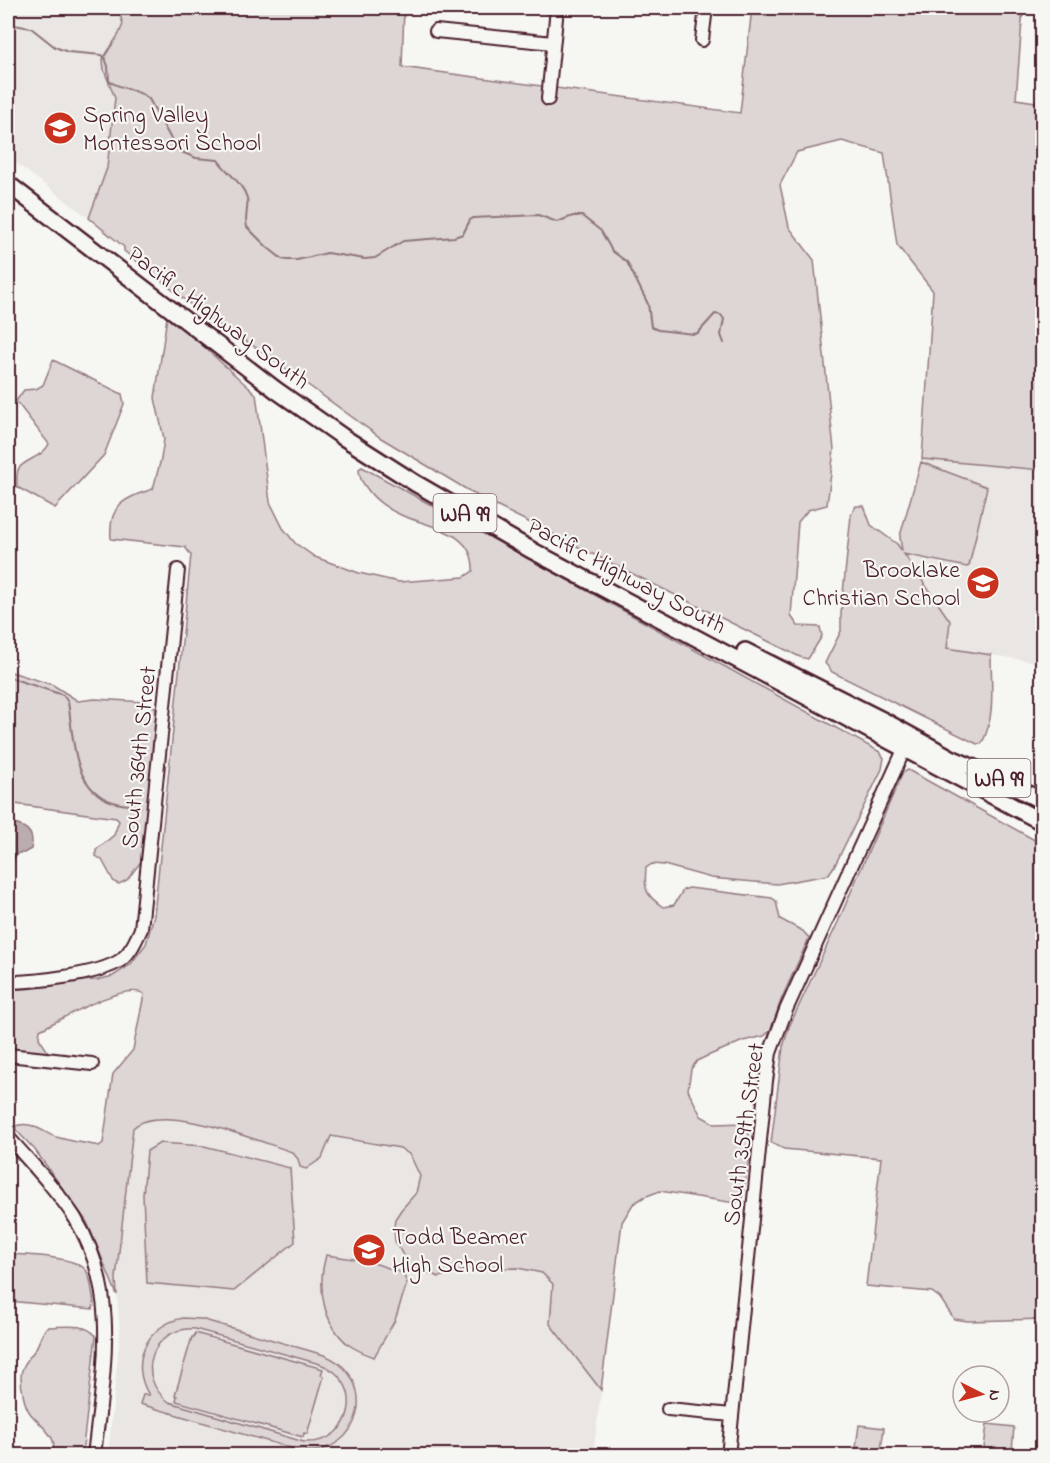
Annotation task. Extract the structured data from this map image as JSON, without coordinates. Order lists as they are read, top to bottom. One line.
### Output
{"streets":{"main road":["Pacific Highway South","WA 99"],"street":["South 364th Street","South 359th Street"]},"crossings":[["Pacific Highway South","South 359th Street"]],"places":{"school or university":["Spring Valley Montessori School","Brooklake Christian School","Todd Beamer High School"]},"north":"right"}
